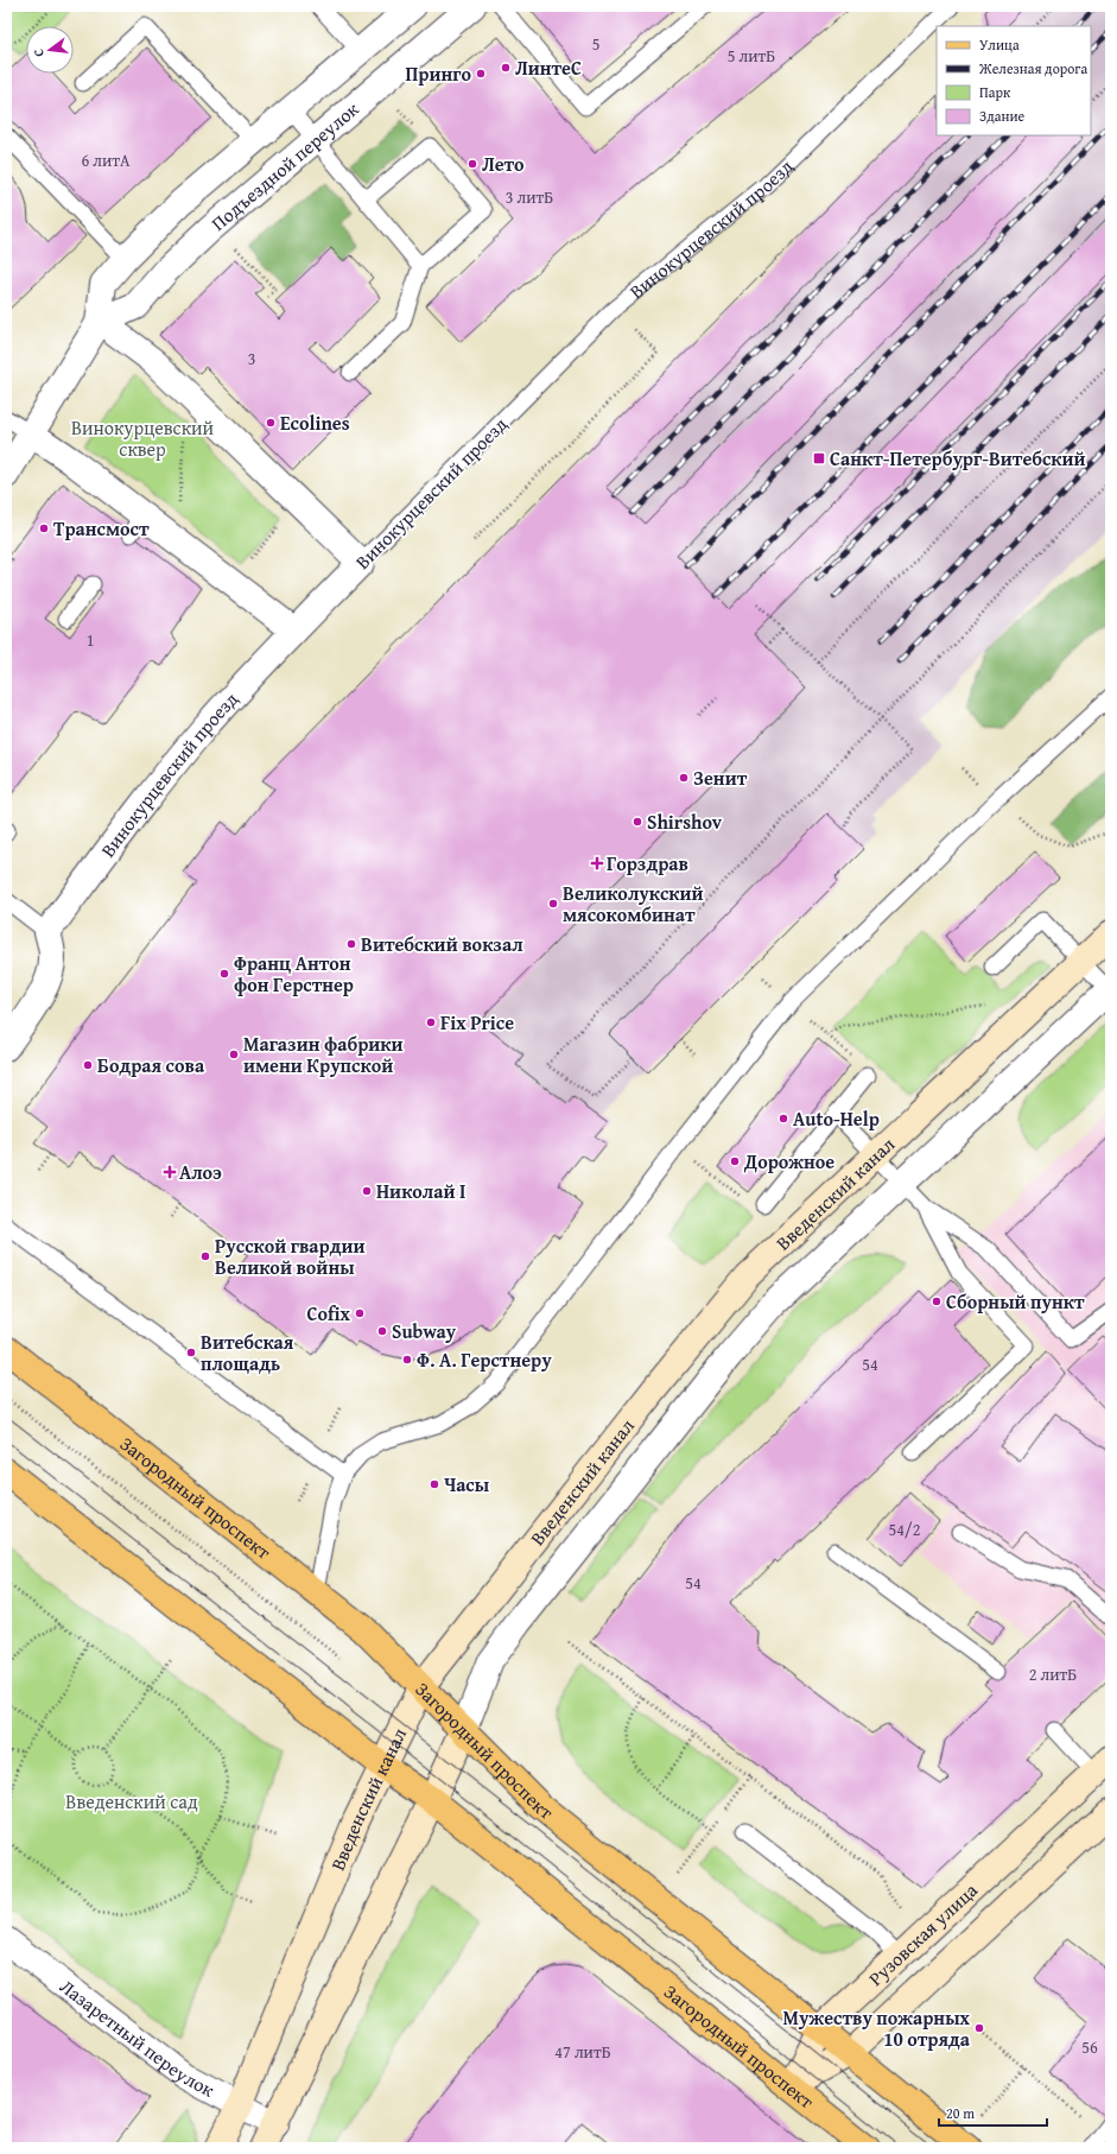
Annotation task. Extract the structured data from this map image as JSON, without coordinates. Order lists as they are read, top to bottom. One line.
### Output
{"streets":{"main road":["Загородный проспект"],"street":["Подъездной переулок","Винокурцевский проезд","Введенский канал","Рузовская улица","Лазаретный переулок"]},"crossings":[["Введенский канал","Загородный проспект"],["Введенский канал","Лазаретный переулок"],["Загородный проспект","Рузовская улица"]],"parks":["Винокурцевский сквер","Введенский сад"],"places":{"other":["ЛинтеС","Принго","Лето","Ecolines","Трансмост","Зенит","Shirshov","Великолукский мясокомбинат","Витебский вокзал","Франц Антон фон Герстнер","Fix Price","Магазин фабрики имени Крупской","Бодрая сова","Auto-Help","Дорожное","Николай I","Русской гвардии Великой войны","Сборный пункт","Cofix","Subway","Витебская площадь","Ф. А. Герстнеру","Часы","Мужеству пожарных 10 отряда"],"transit":["Санкт-Петербург-Витебский"],"health":["Горздрав","Алоэ"]},"house_numbers":["5","5 литБ","6 литА","3 литБ","3","1","54","54/2","54","2 литБ","56","47 литБ"],"legend":["Улица","Железная дорога","Парк","Здание"],"scale_bar":"20 m","north":"left"}
